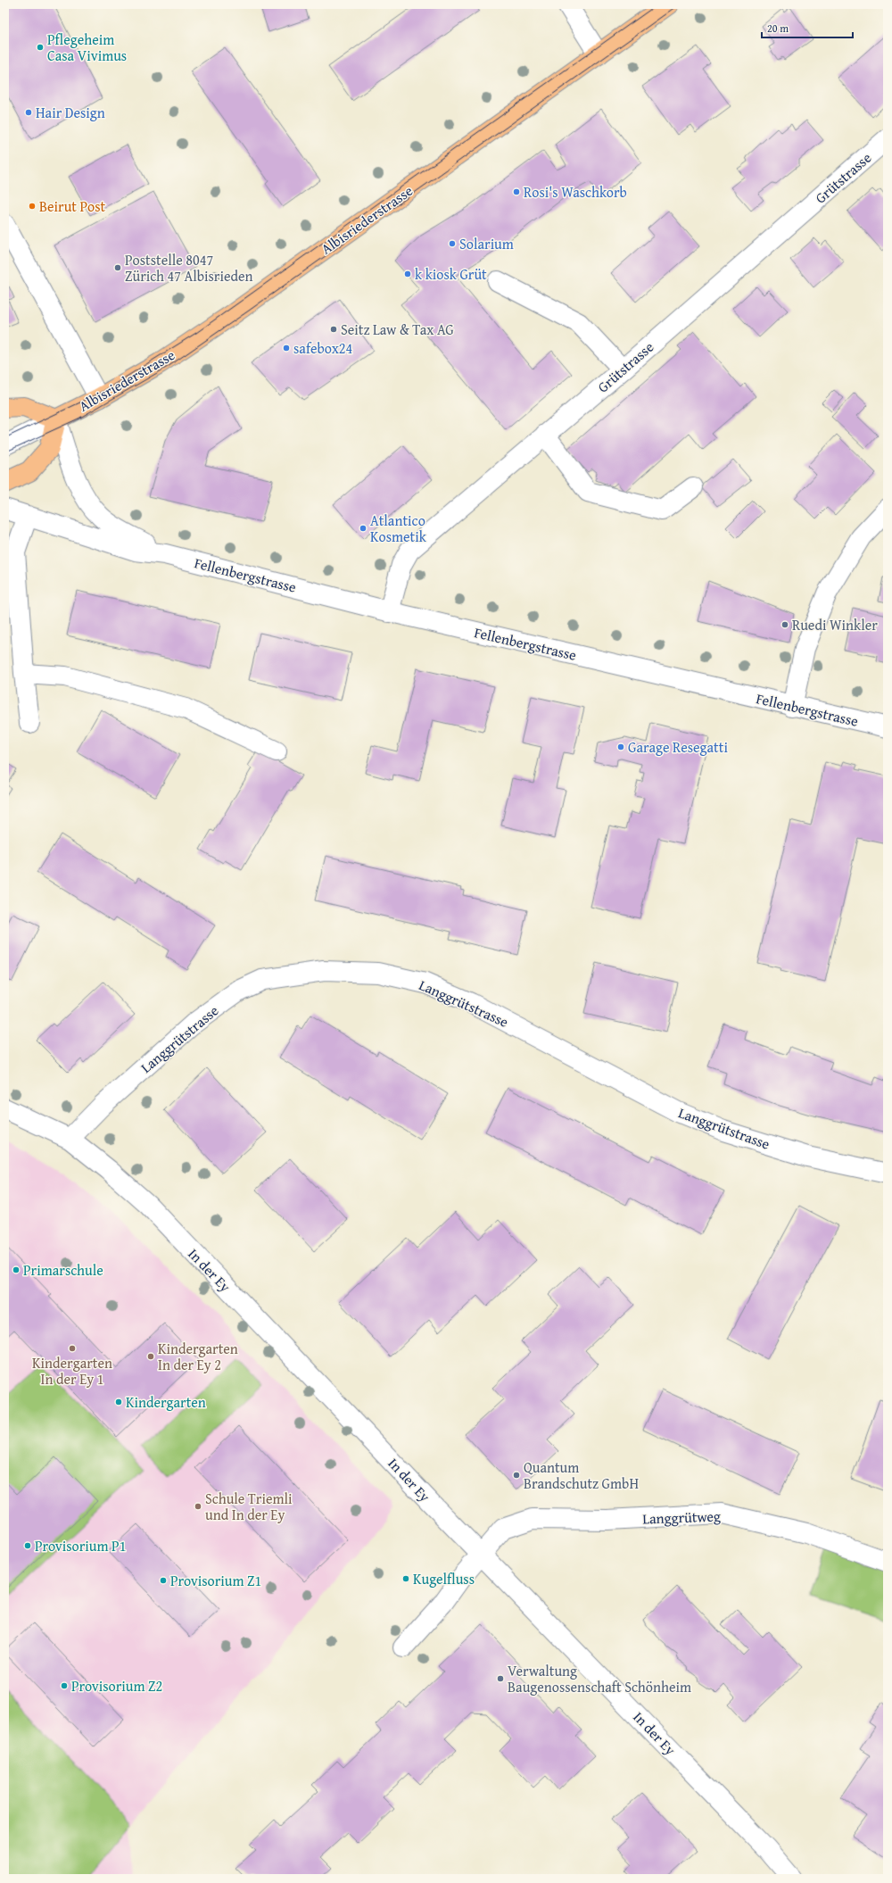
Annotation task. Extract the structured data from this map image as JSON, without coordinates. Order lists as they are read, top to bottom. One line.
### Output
{"streets":{"main road":["Albisriederstrasse"],"street":["Grütstrasse","Fellenbergstrasse","Langgrütstrasse","In der Ey","Langgrütweg"]},"crossings":[["Grütstrasse","Fellenbergstrasse"],["Albisriederstrasse","Fellenbergstrasse"],["Langgrütstrasse","In der Ey"],["In der Ey","Langgrütweg"]],"places":["Pflegeheim Casa Vivimus","Hair Design","Rosi's Waschkorb","Beirut Post","Solarium","Poststelle 8047 Zürich 47 Albisrieden","k kiosk Grüt","Seitz Law & Tax AG","safebox24","Atlantico Kosmetik","Ruedi Winkler","Garage Resegatti","Primarschule","Kindergarten In der Ey 1","Kindergarten In der Ey 2","Kindergarten","Quantum Brandschutz GmbH","Schule Triemli und In der Ey","Provisorium P1","Kugelfluss","Provisorium Z1","Verwaltung Baugenossenschaft Schönheim","Provisorium Z2"],"scale_bar":"20 m"}
